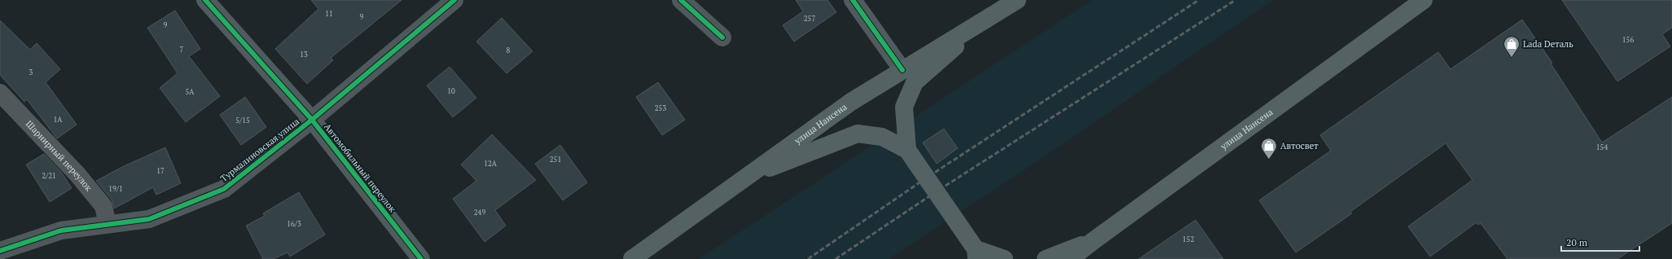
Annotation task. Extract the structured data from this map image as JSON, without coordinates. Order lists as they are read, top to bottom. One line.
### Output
{"streets":{"main road":["улица Нансена"],"street":["Турмалиновская улица","Шарнирный переулок","Автомобильный переулок"]},"crossings":[["Турмалиновская улица","Шарнирный переулок"],["Турмалиновская улица","Автомобильный переулок"]],"places":{"shop":["Lada Dеталь","Автосвет"]},"house_numbers":["11","9","257","9","156","7","8","13","3","10","5А","253","1А","5/15","154","251","12А","17","2/21","19/1","249","16/3","152"],"scale_bar":"20 m"}
